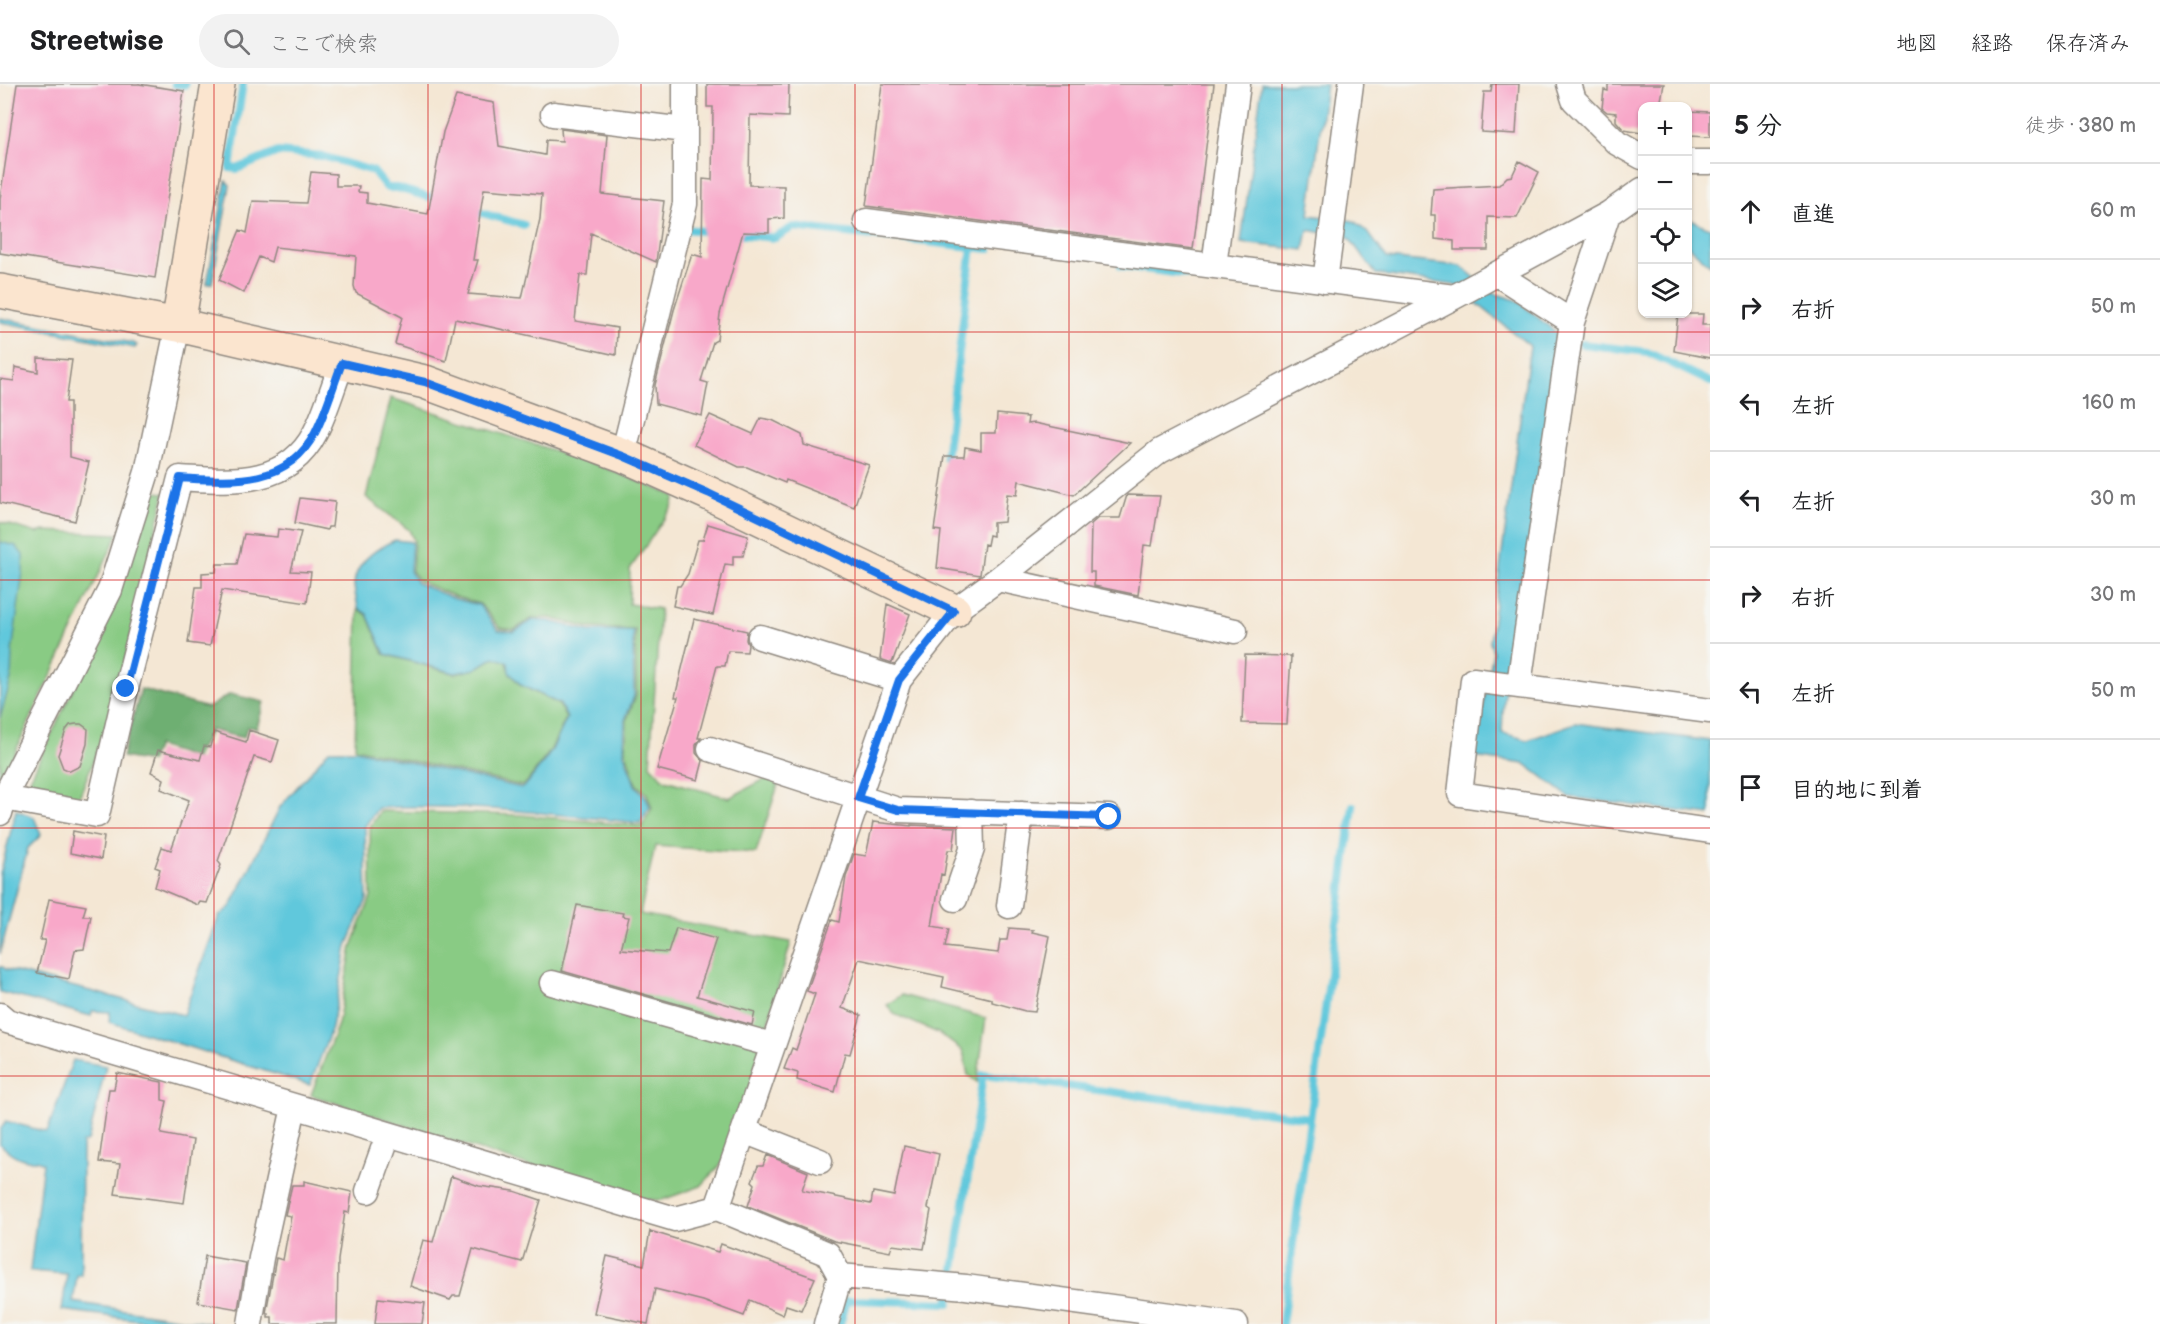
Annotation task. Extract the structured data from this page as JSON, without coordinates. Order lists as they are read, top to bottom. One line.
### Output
{"page":{"header":"Streetwise","search":"ここで検索","nav":["地図","経路","保存済み"],"heading":["5 分","徒歩 · 380 m"],"map_buttons":["+","−"],"list":[["直進","60 m"],["右折","50 m"],["左折","160 m"],["左折","30 m"],["右折","30 m"],["左折","50 m"],"目的地に到着"]}}
